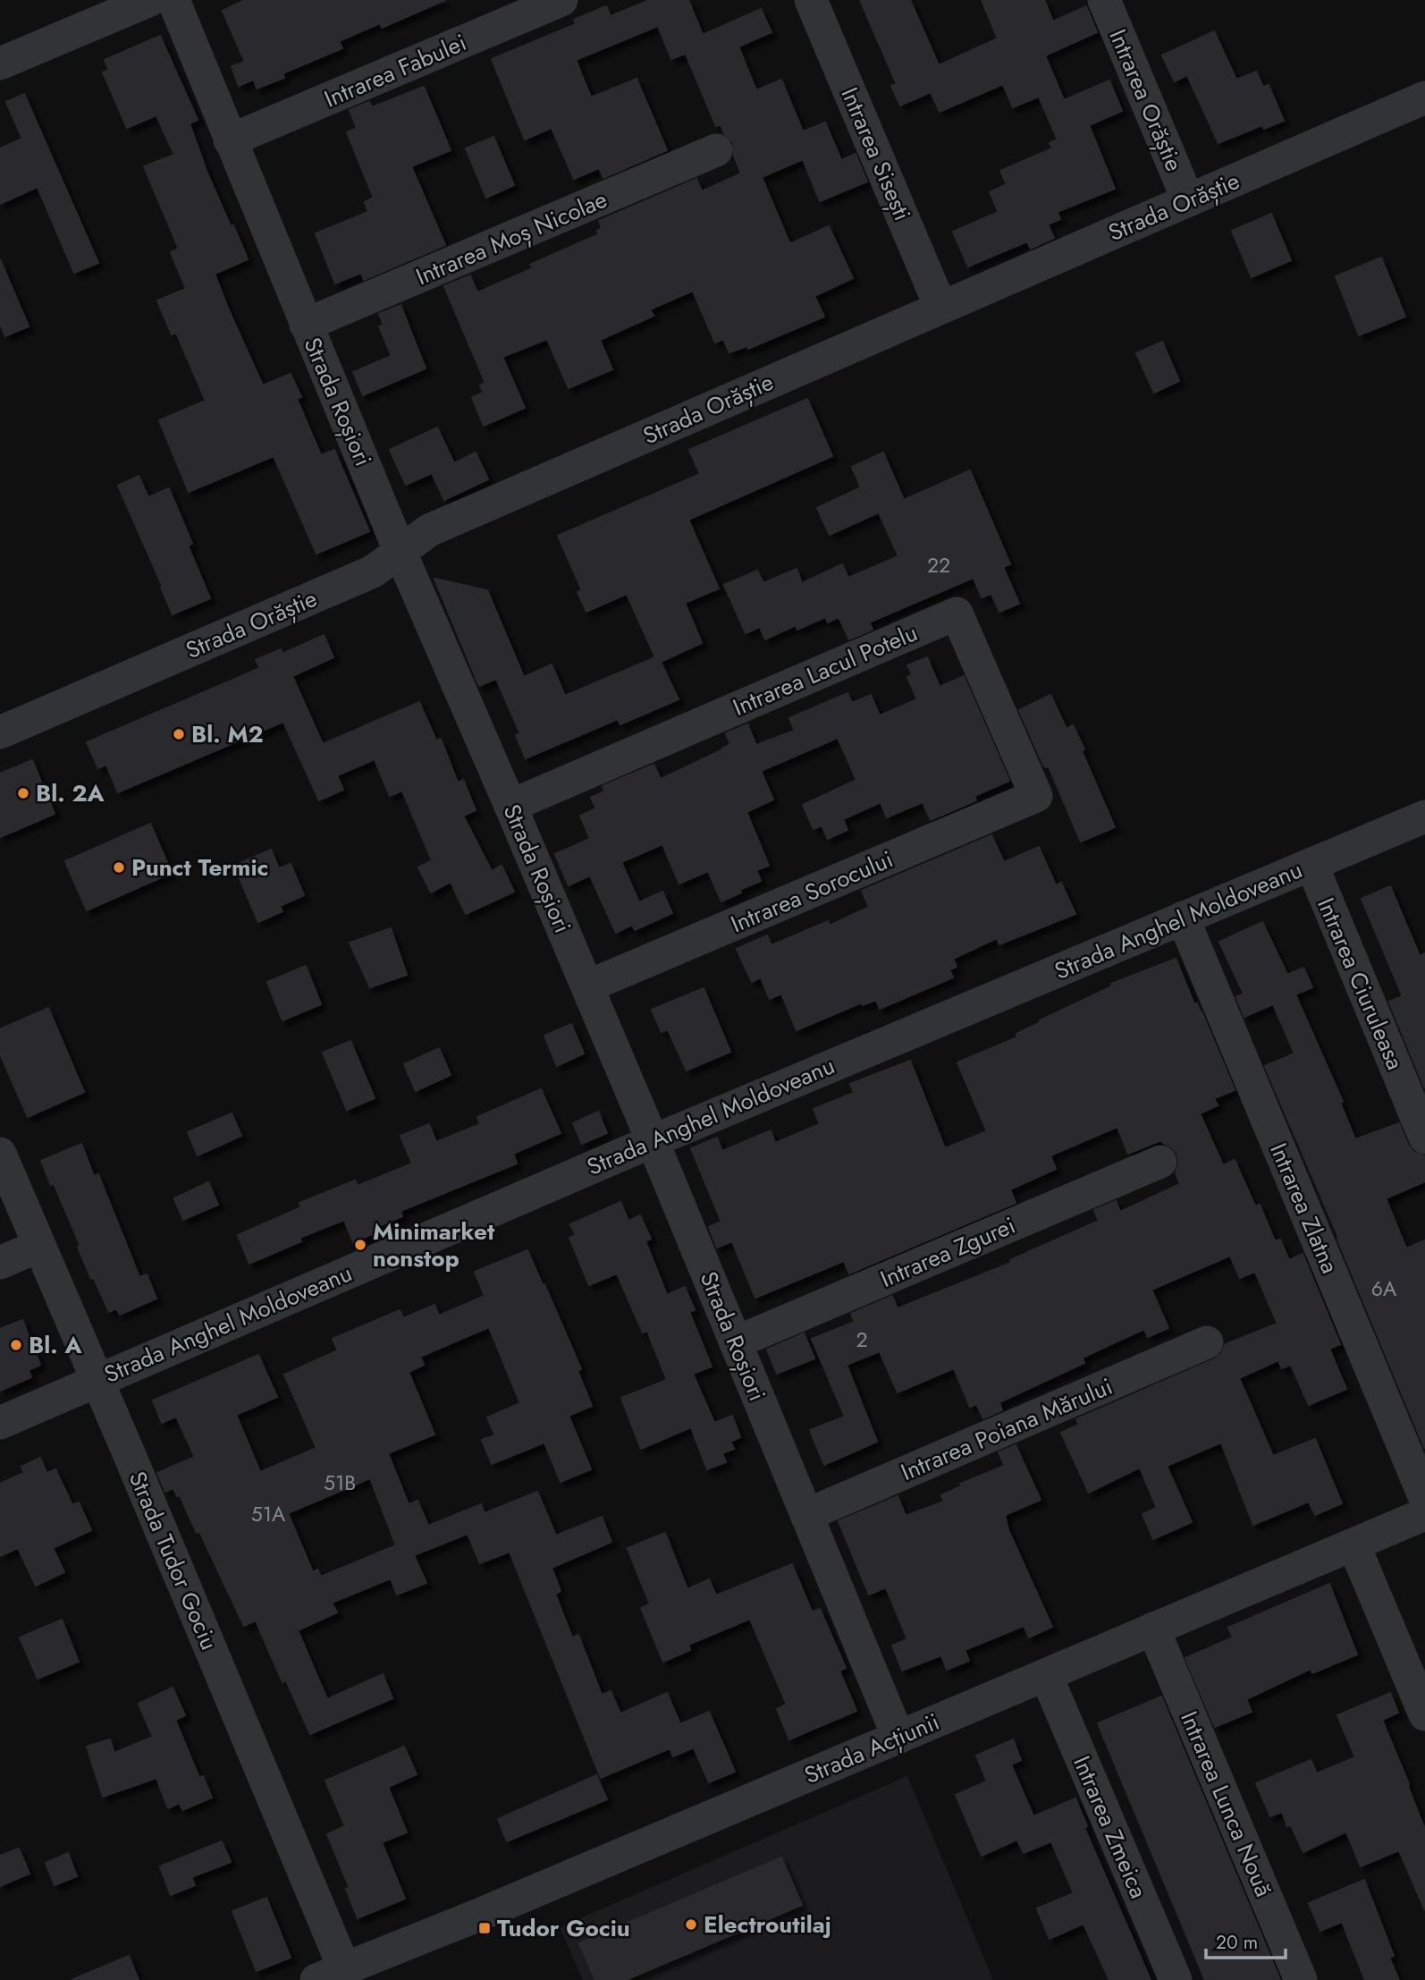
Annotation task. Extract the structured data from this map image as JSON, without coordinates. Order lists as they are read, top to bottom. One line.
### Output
{"streets":{"street":["Intrarea Fabulei","Intrarea Orăștie","Intrarea Sisești","Strada Orăștie","Intrarea Moș Nicolae","Strada Roșiori","Intrarea Lacul Potelu","Intrarea Sorocului","Strada Anghel Moldoveanu","Intrarea Ciuruleasa","Intrarea Zlatna","Intrarea Zgurei","Intrarea Poiana Mărului","Strada Tudor Gociu","Strada Acțiunii","Intrarea Lunca Nouă","Intrarea Zmeica"]},"crossings":[["Intrarea Fabulei","Strada Roșiori"],["Intrarea Orăștie","Strada Orăștie"],["Intrarea Sisești","Strada Orăștie"],["Strada Orăștie","Strada Roșiori"],["Intrarea Moș Nicolae","Strada Roșiori"],["Strada Roșiori","Intrarea Lacul Potelu"],["Strada Roșiori","Intrarea Sorocului"],["Strada Roșiori","Strada Anghel Moldoveanu"],["Strada Roșiori","Intrarea Zgurei"],["Strada Roșiori","Intrarea Poiana Mărului"],["Strada Roșiori","Strada Acțiunii"],["Intrarea Lacul Potelu","Intrarea Sorocului"],["Strada Anghel Moldoveanu","Intrarea Ciuruleasa"],["Strada Anghel Moldoveanu","Intrarea Zlatna"],["Strada Anghel Moldoveanu","Strada Tudor Gociu"],["Strada Tudor Gociu","Strada Acțiunii"],["Strada Acțiunii","Intrarea Lunca Nouă"],["Strada Acțiunii","Intrarea Zmeica"]],"places":{"other":["Bl. M2","Bl. 2A","Punct Termic","Minimarket nonstop","Bl. A","Electroutilaj"],"transit":["Tudor Gociu"]},"house_numbers":["22","6A","2","51B","51A"],"scale_bar":"20 m"}
